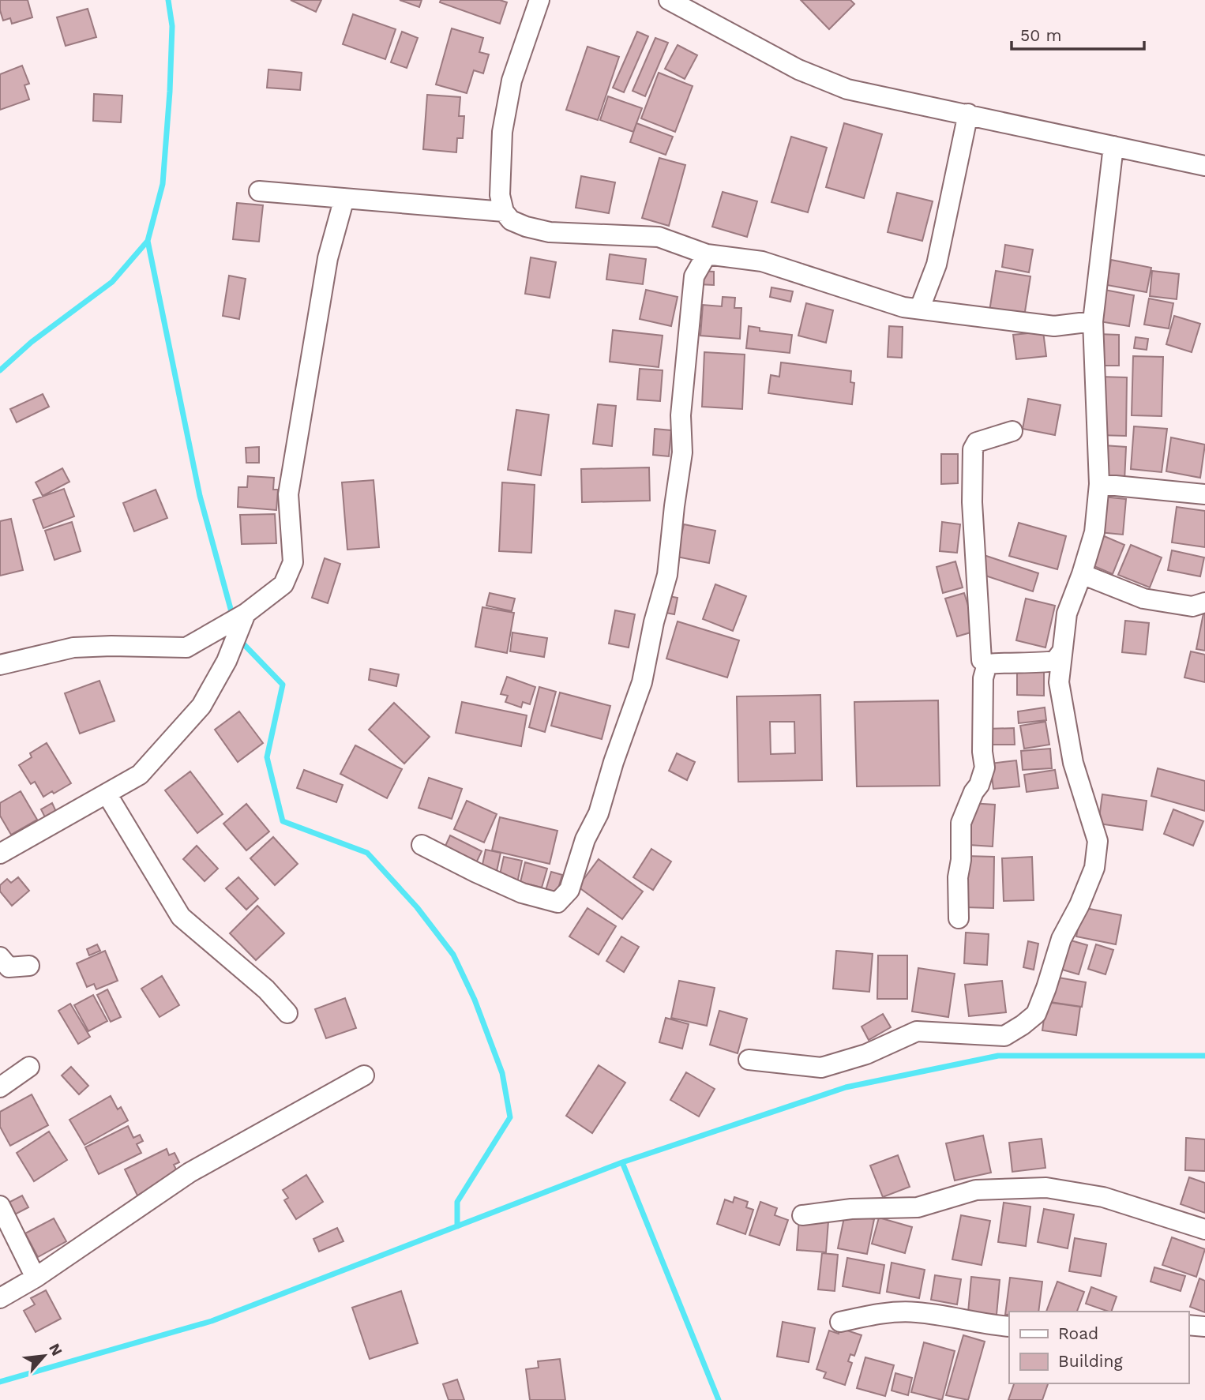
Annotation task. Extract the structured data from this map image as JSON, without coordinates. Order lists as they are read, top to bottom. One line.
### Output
{"legend":["Road","Building"],"scale_bar":"50 m","north":"top right"}
